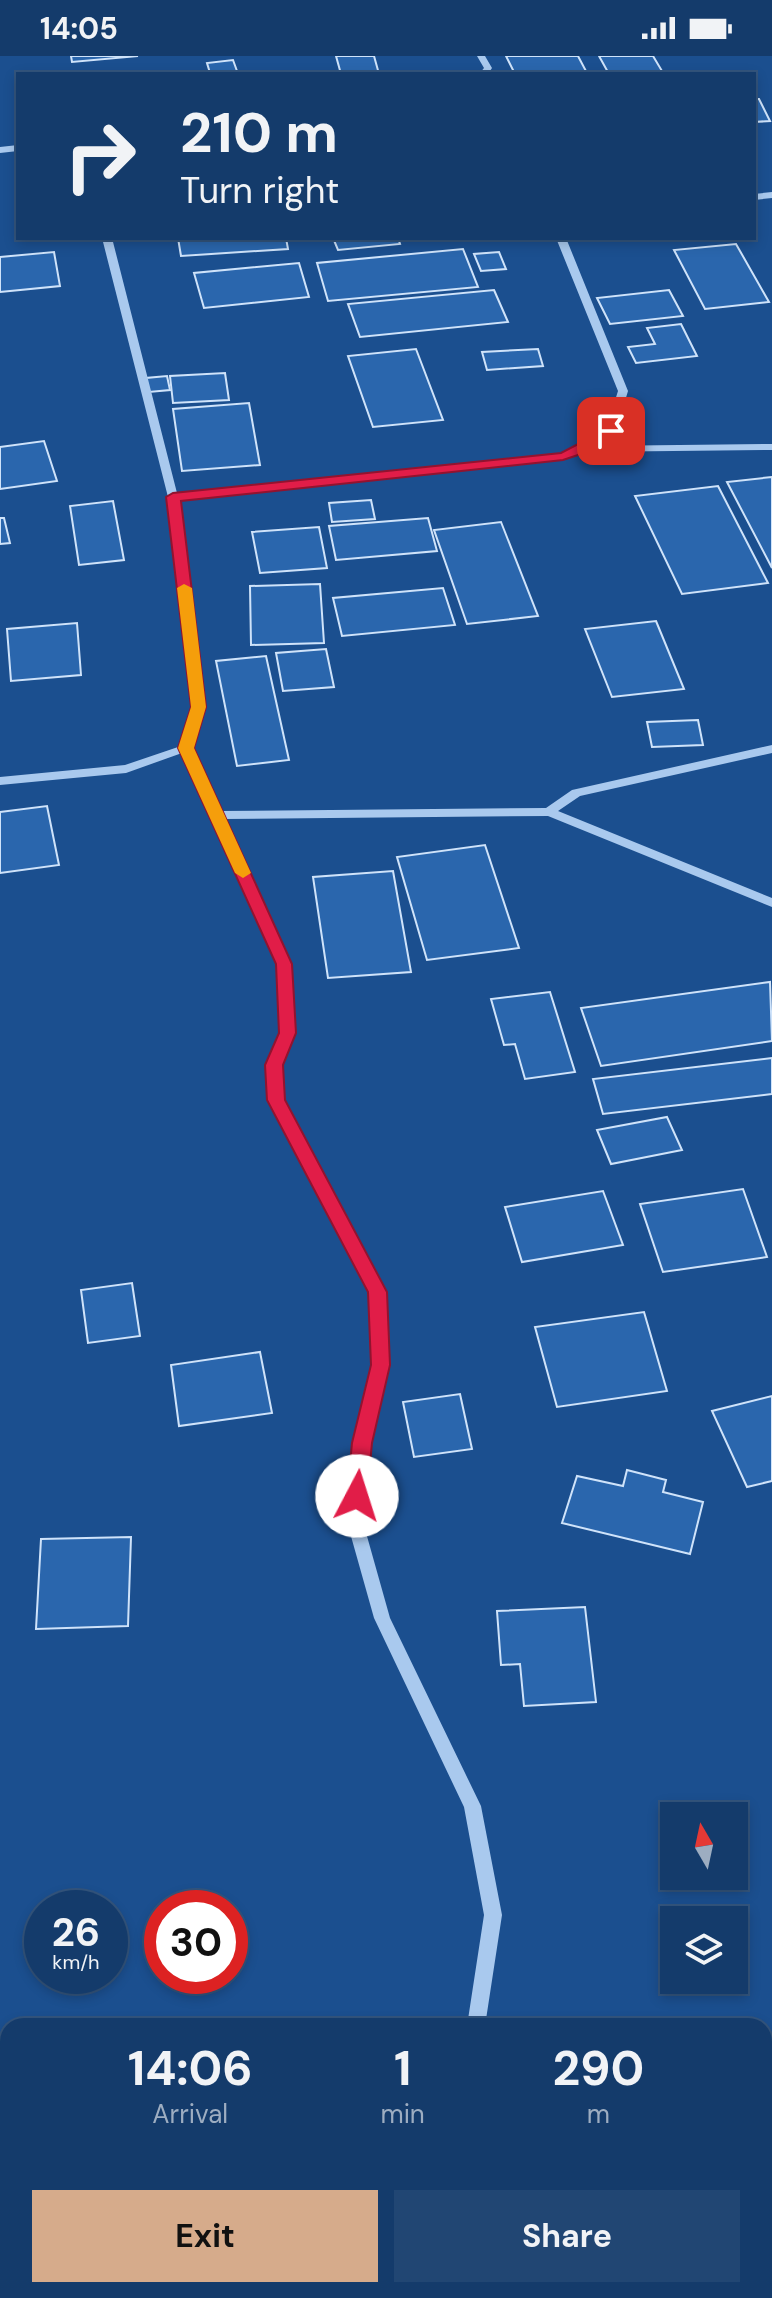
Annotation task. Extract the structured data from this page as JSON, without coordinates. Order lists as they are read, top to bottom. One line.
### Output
{"north":"top","page":{"status":"14:05","turn":["210 m","Turn right"],"speed":"26 km/h","limit":"30","eta":["14:06","Arrival","1","min","290","m"],"buttons":["Exit","Share"]}}
